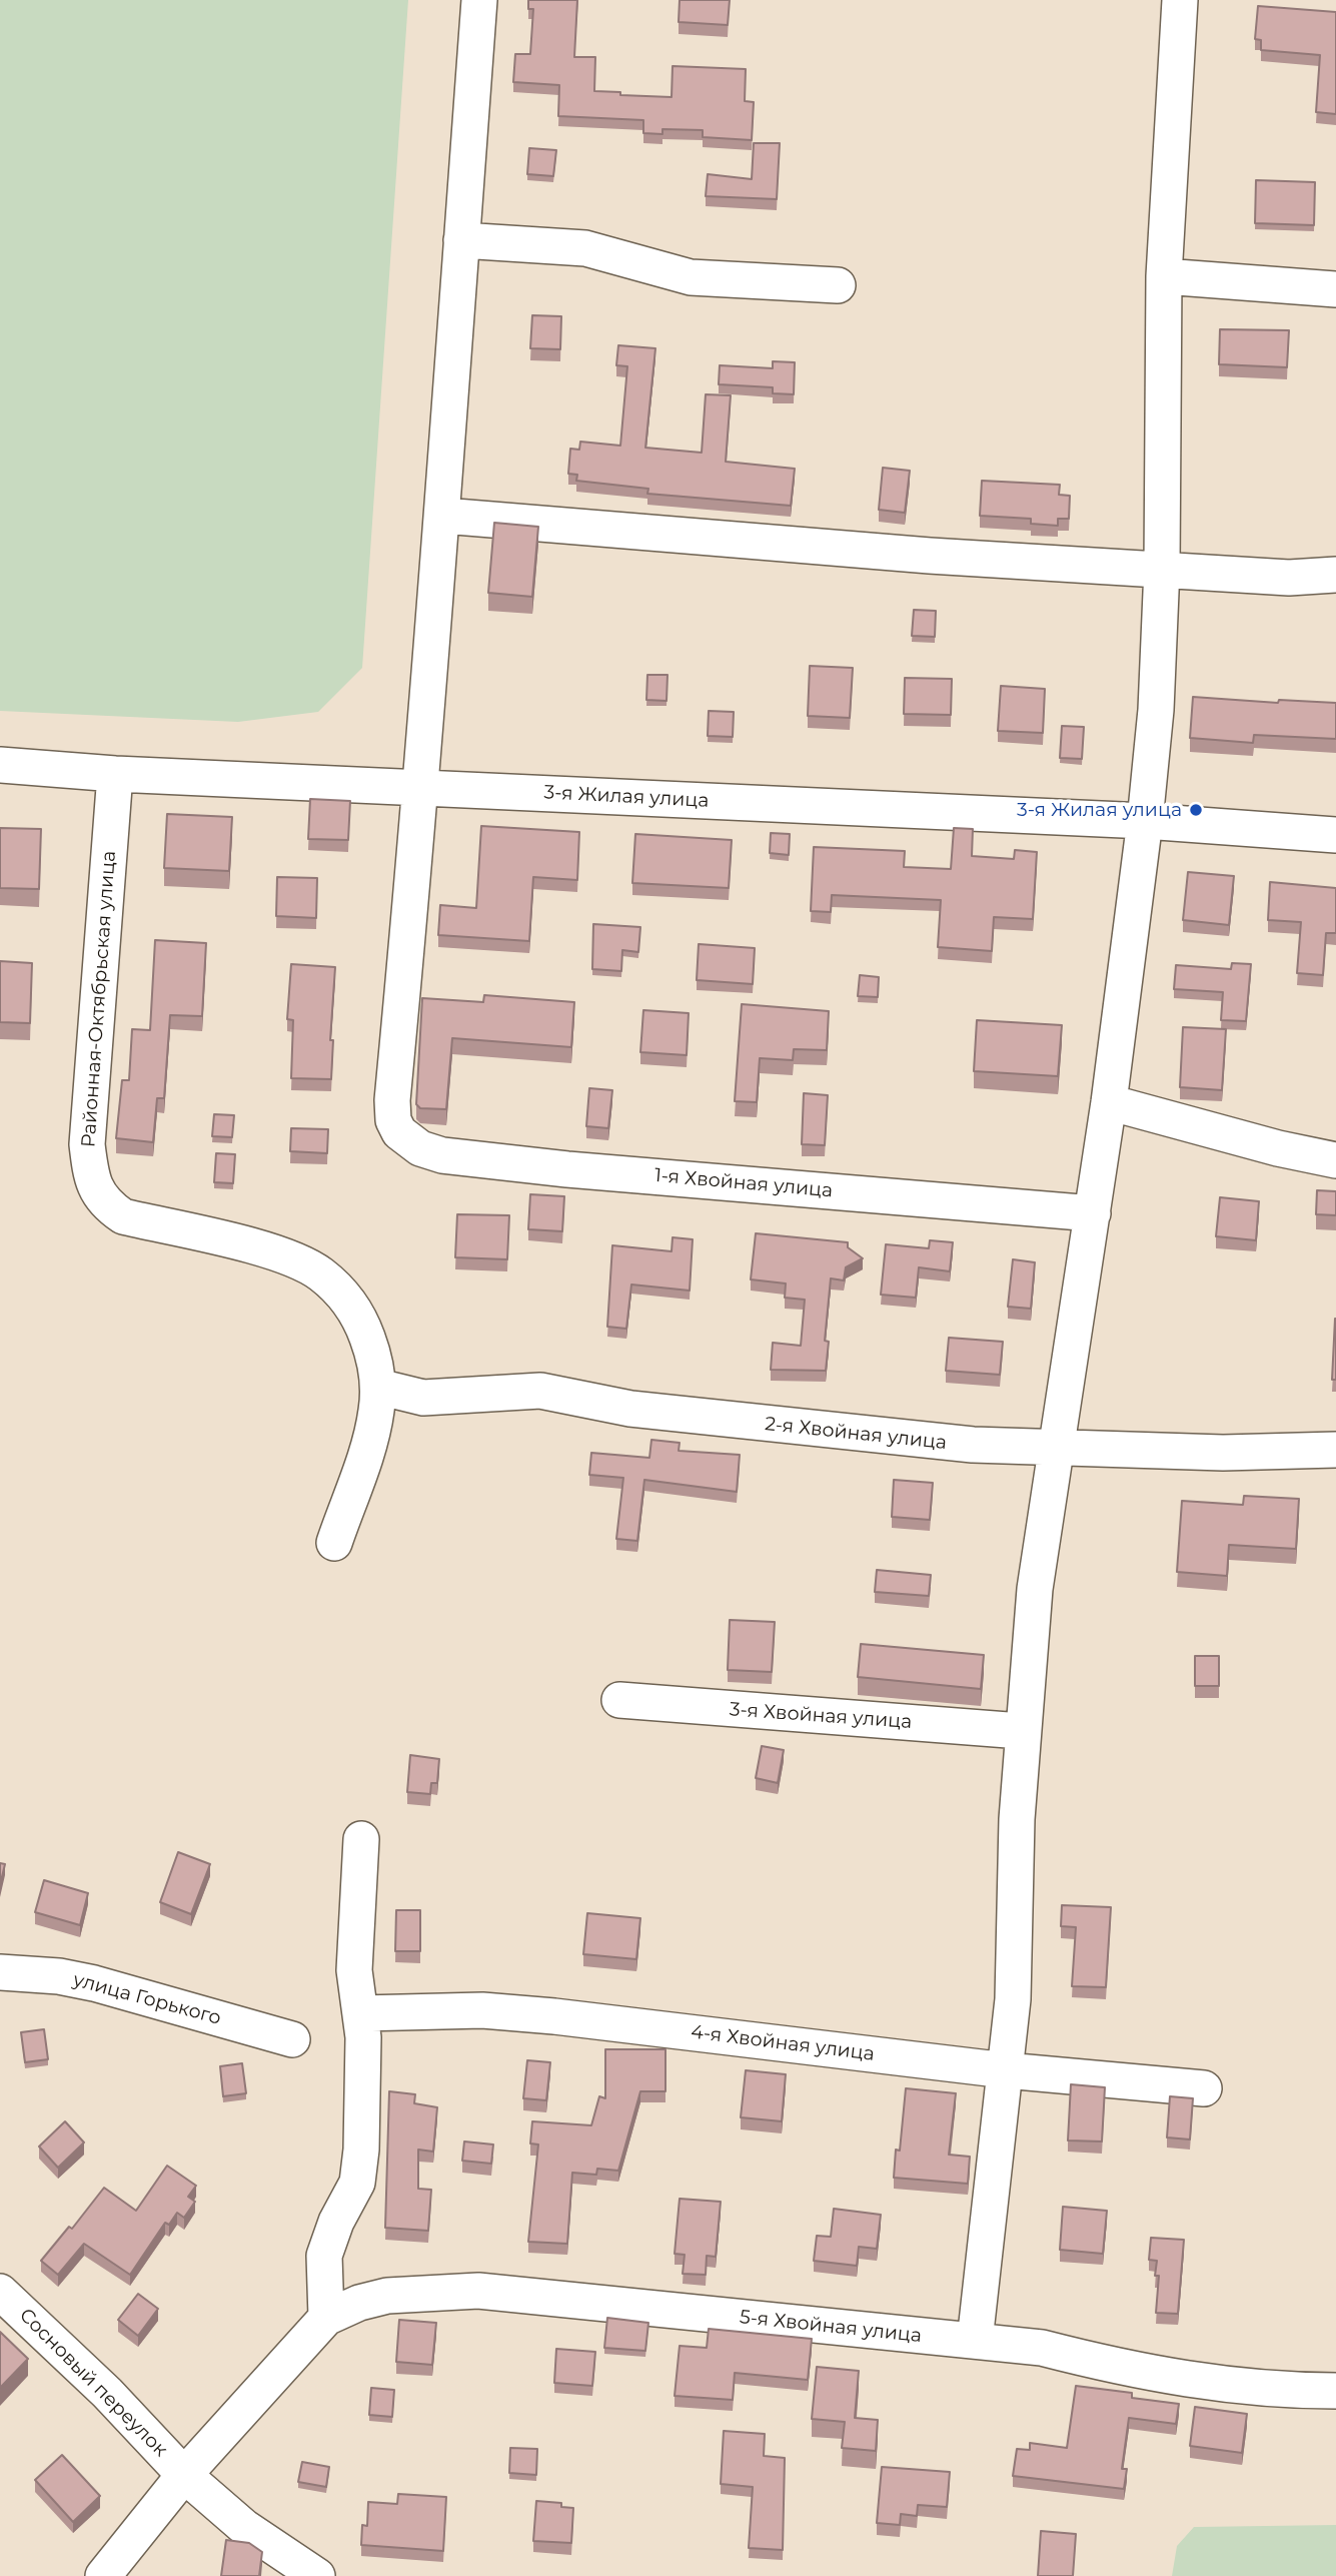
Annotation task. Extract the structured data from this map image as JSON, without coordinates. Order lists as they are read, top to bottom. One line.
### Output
{"streets":{"street":["3-я Жилая улица","Районная-Октябрьская улица","1-я Хвойная улица","2-я Хвойная улица","3-я Хвойная улица","улица Горького","4-я Хвойная улица","5-я Хвойная улица","Сосновый переулок"]},"crossings":[["3-я Жилая улица","Районная-Октябрьская улица"],["3-я Жилая улица","1-я Хвойная улица"],["Районная-Октябрьская улица","2-я Хвойная улица"]],"places":["3-я Жилая улица"]}
